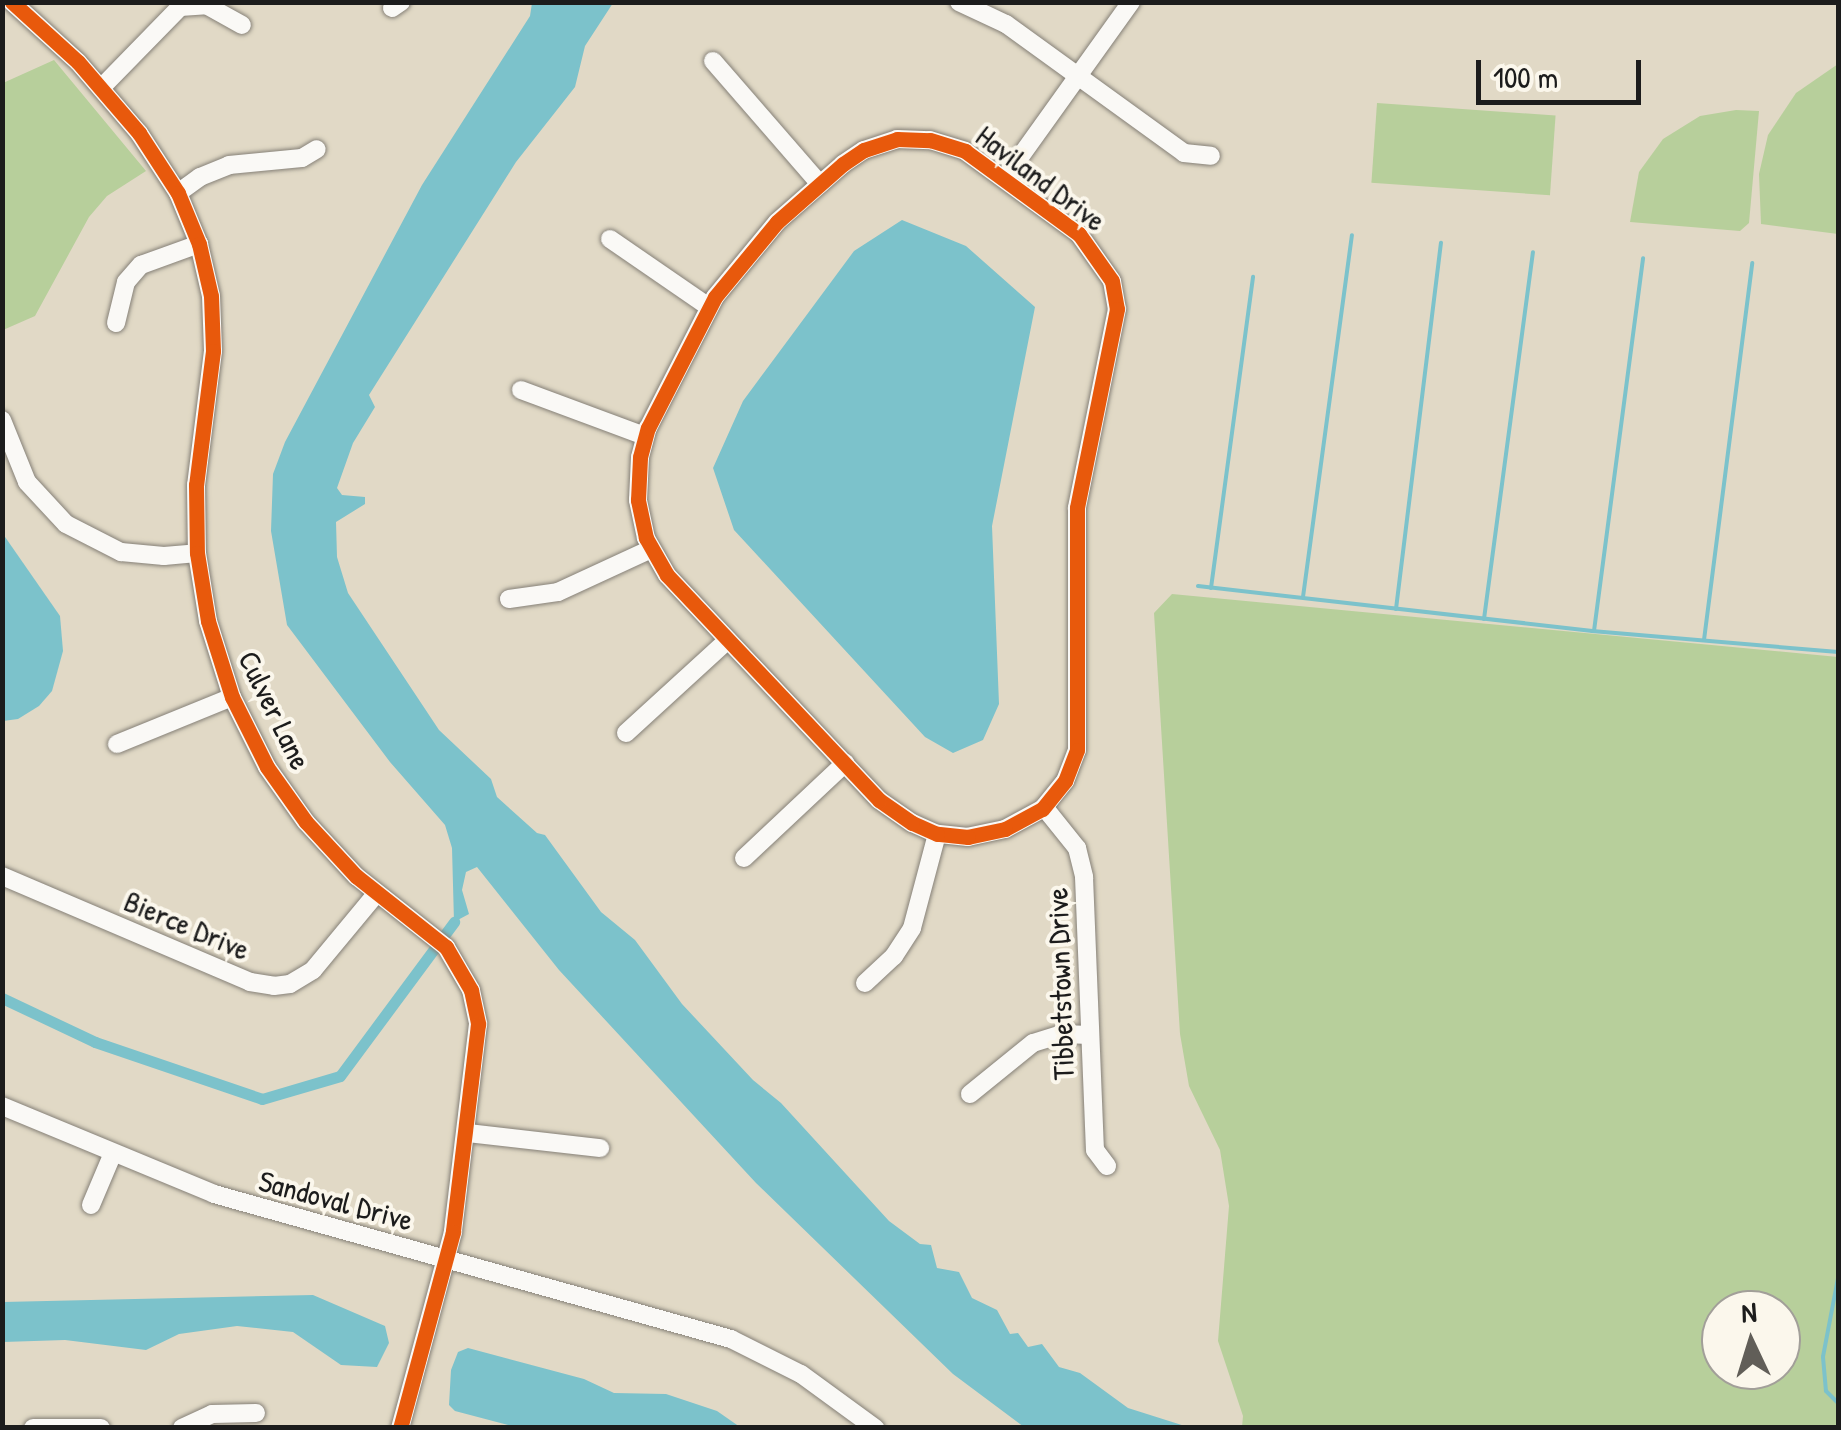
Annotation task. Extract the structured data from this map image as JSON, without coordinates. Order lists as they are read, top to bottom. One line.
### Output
{"streets":{"street":["Haviland Drive","Culver Lane","Bierce Drive","Tibbetstown Drive","Sandoval Drive"]},"crossings":[["Haviland Drive","Tibbetstown Drive"],["Culver Lane","Bierce Drive"],["Culver Lane","Sandoval Drive"]],"scale_bar":"100 m","north":"top"}
